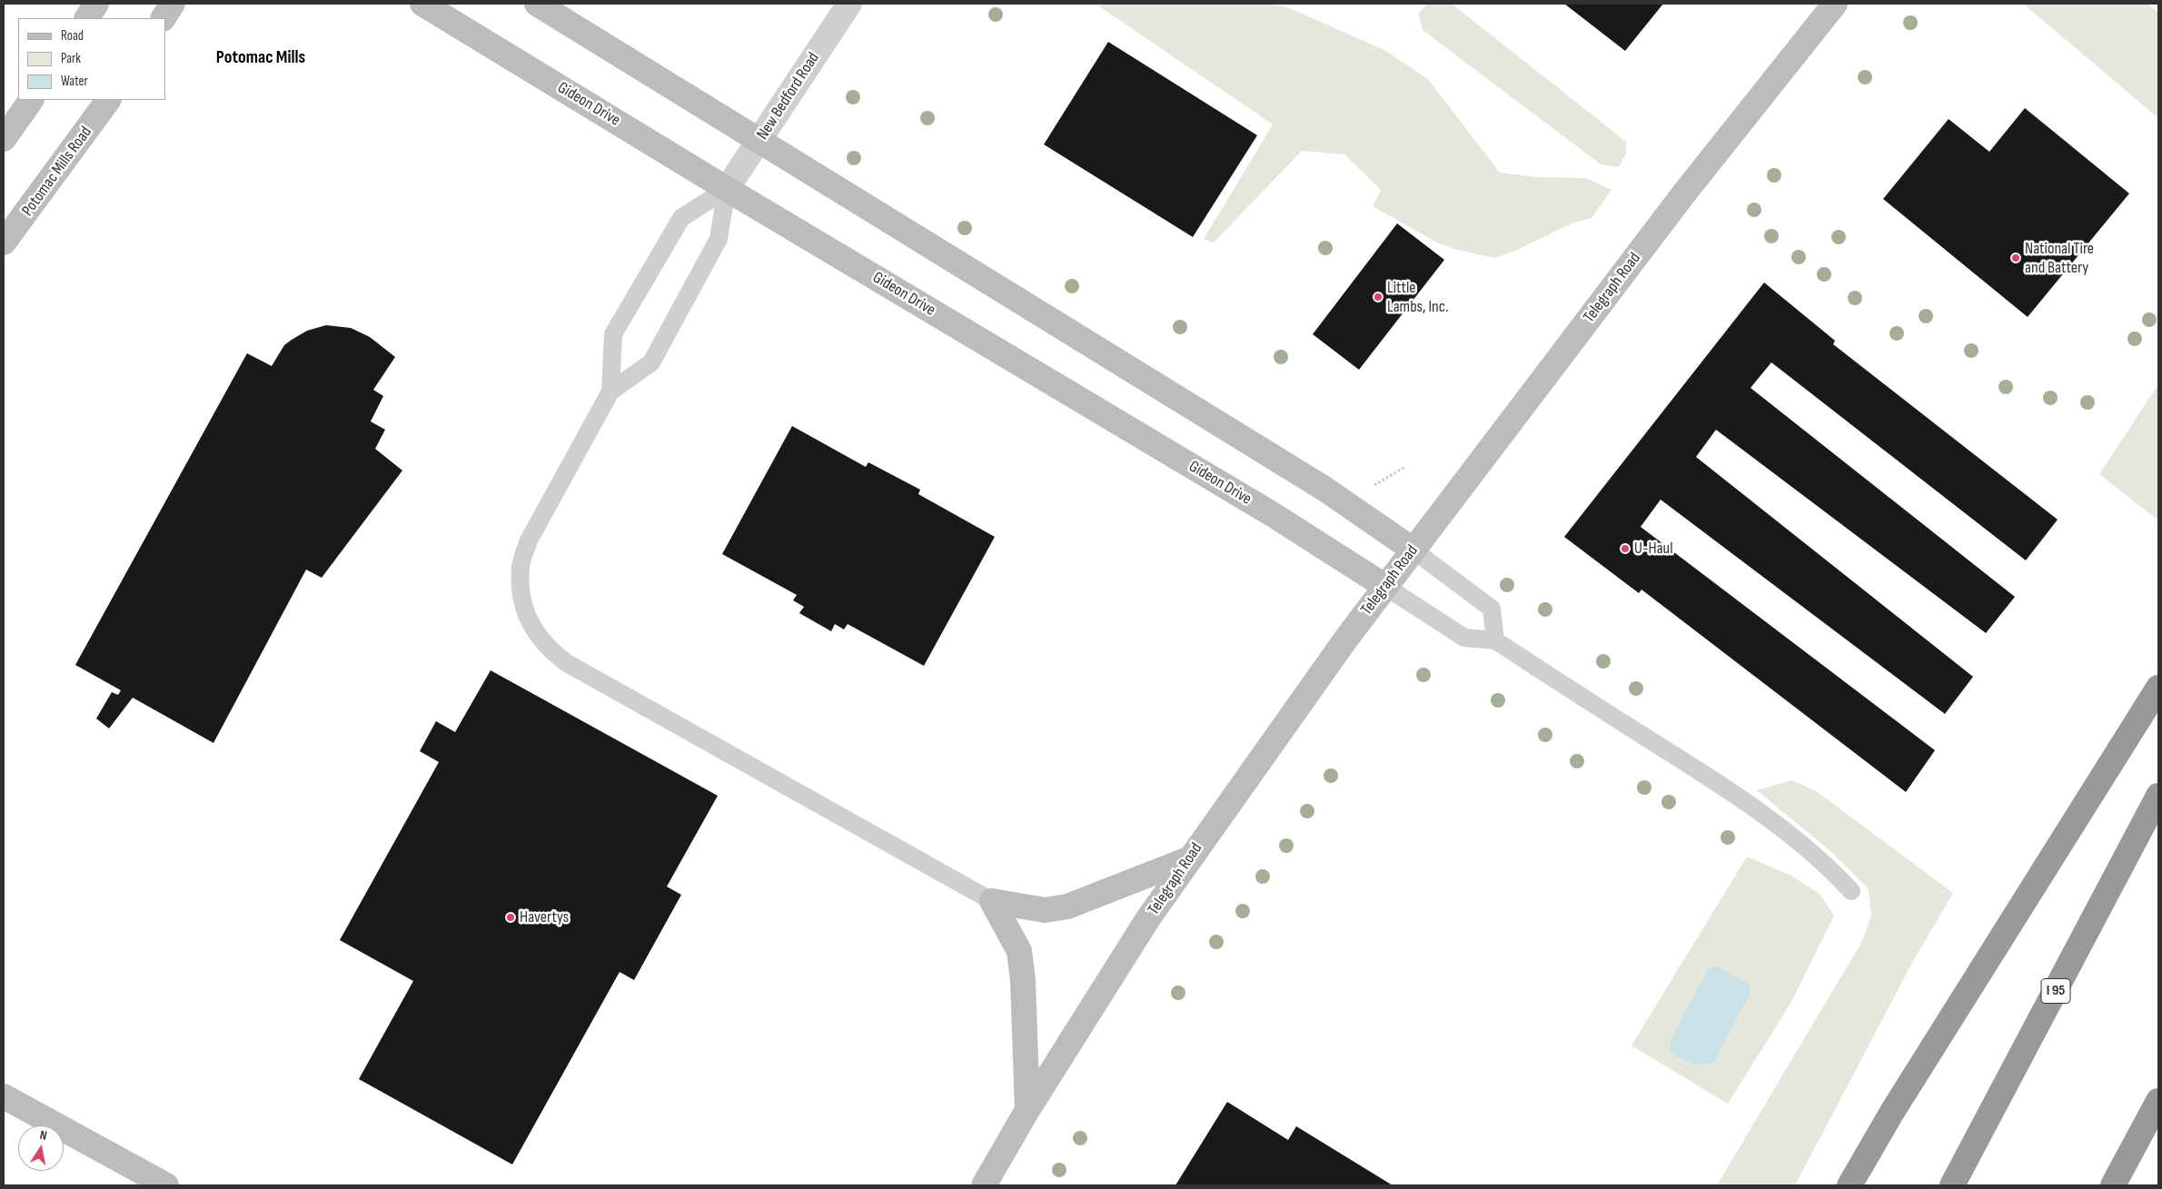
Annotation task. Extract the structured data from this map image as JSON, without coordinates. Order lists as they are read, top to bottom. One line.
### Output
{"streets":{"highway":["I 95"],"street":["New Bedford Road","Gideon Drive","Potomac Mills Road","Telegraph Road"]},"crossings":[["New Bedford Road","Gideon Drive"],["Gideon Drive","Telegraph Road"]],"districts":["Potomac Mills"],"places":["National Tire and Battery","Little Lambs, Inc.","U-Haul","Havertys"],"legend":["Road","Park","Water"],"north":"top"}
